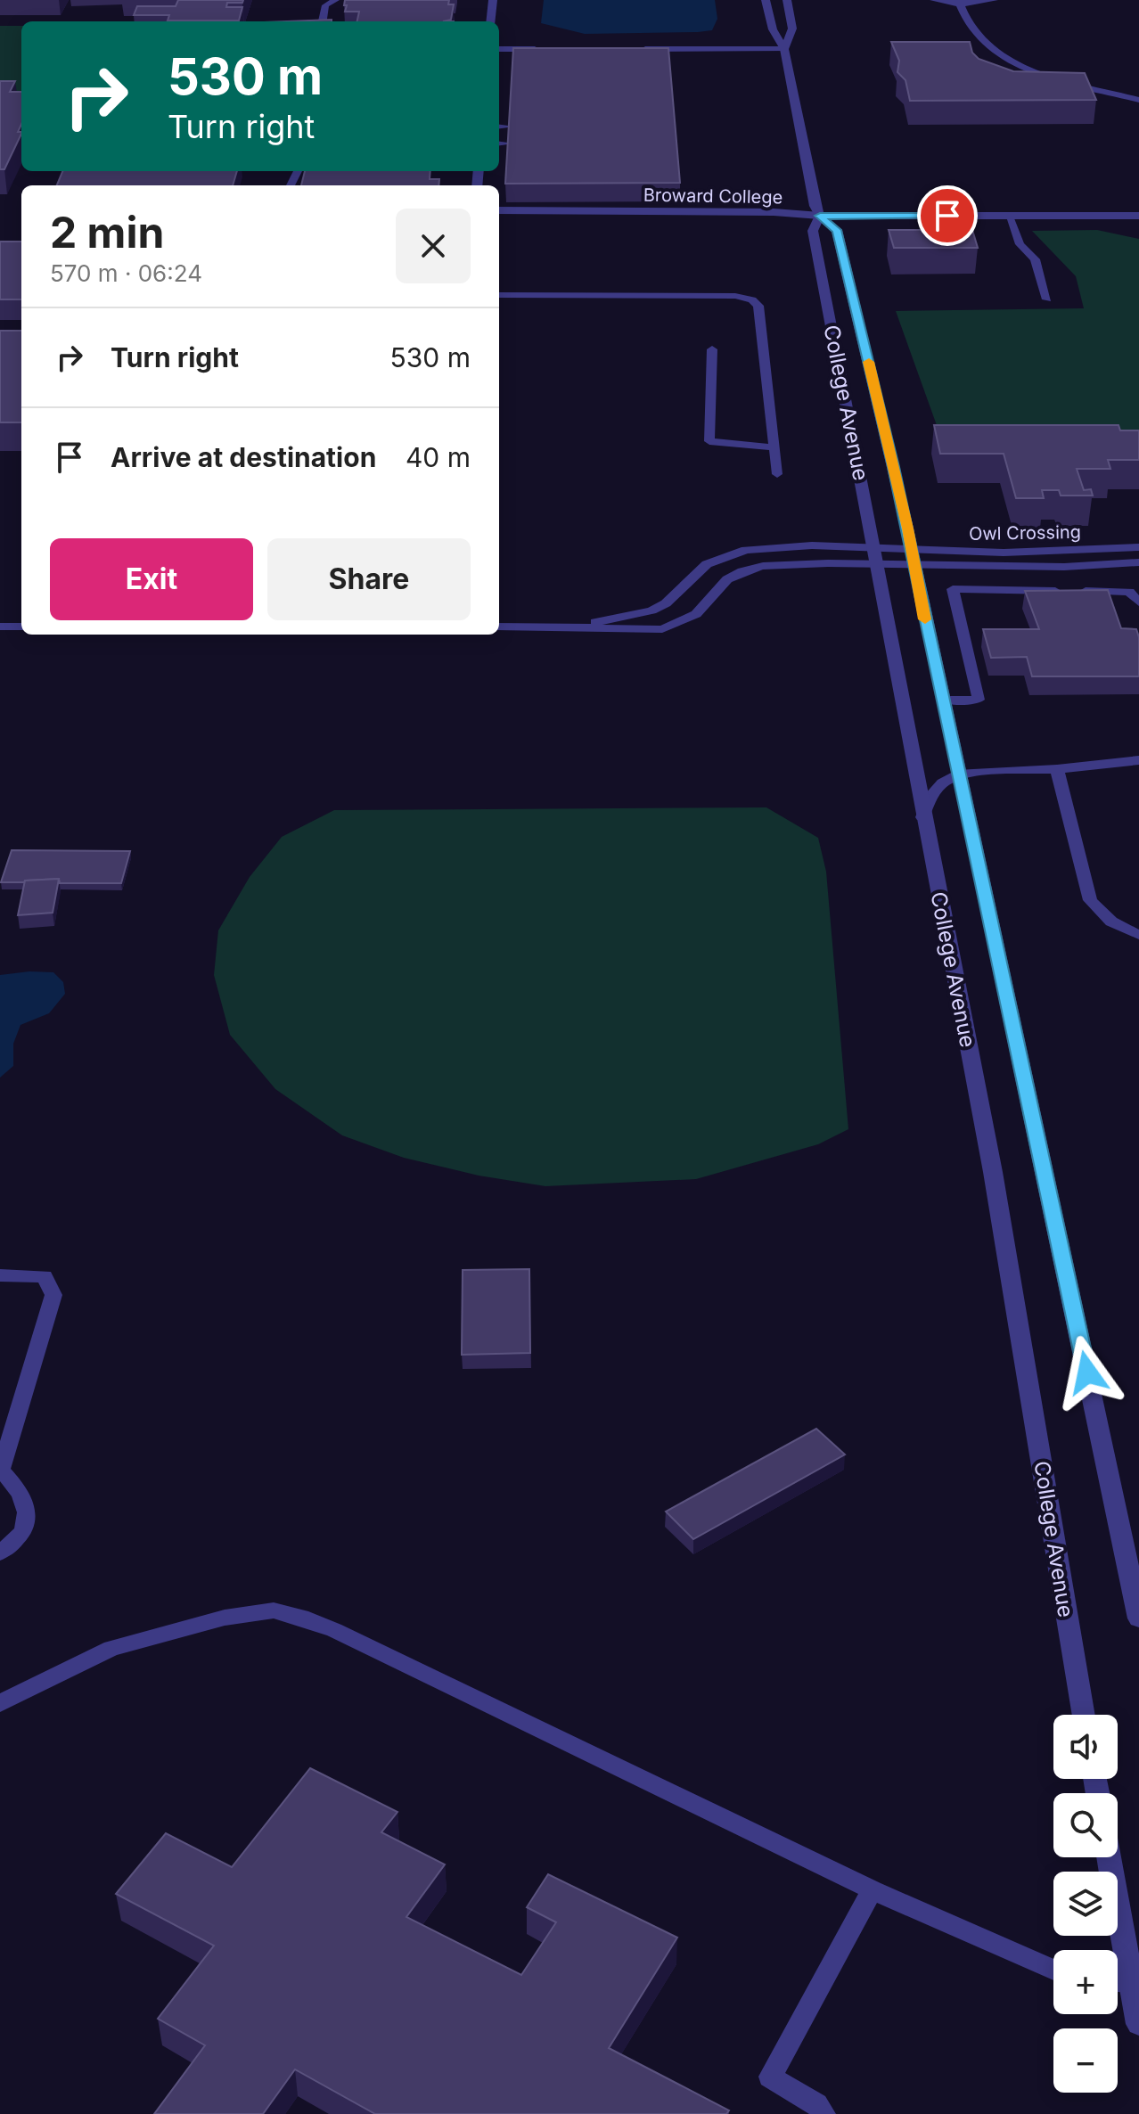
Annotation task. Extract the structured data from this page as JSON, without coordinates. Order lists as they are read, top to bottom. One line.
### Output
{"streets":{"street":["Broward College","College Avenue"],"lane":["Owl Crossing"]},"crossings":[["Broward College","College Avenue"],["College Avenue","Owl Crossing"]],"page":{"turn":["530 m","Turn right"],"heading":["2 min","570 m · 06:24"],"list":[{"name":"Turn right","value":"530 m"},{"name":"Arrive at destination","value":"40 m"}],"buttons":["Exit","Share"],"map_buttons":["+","−"]}}
